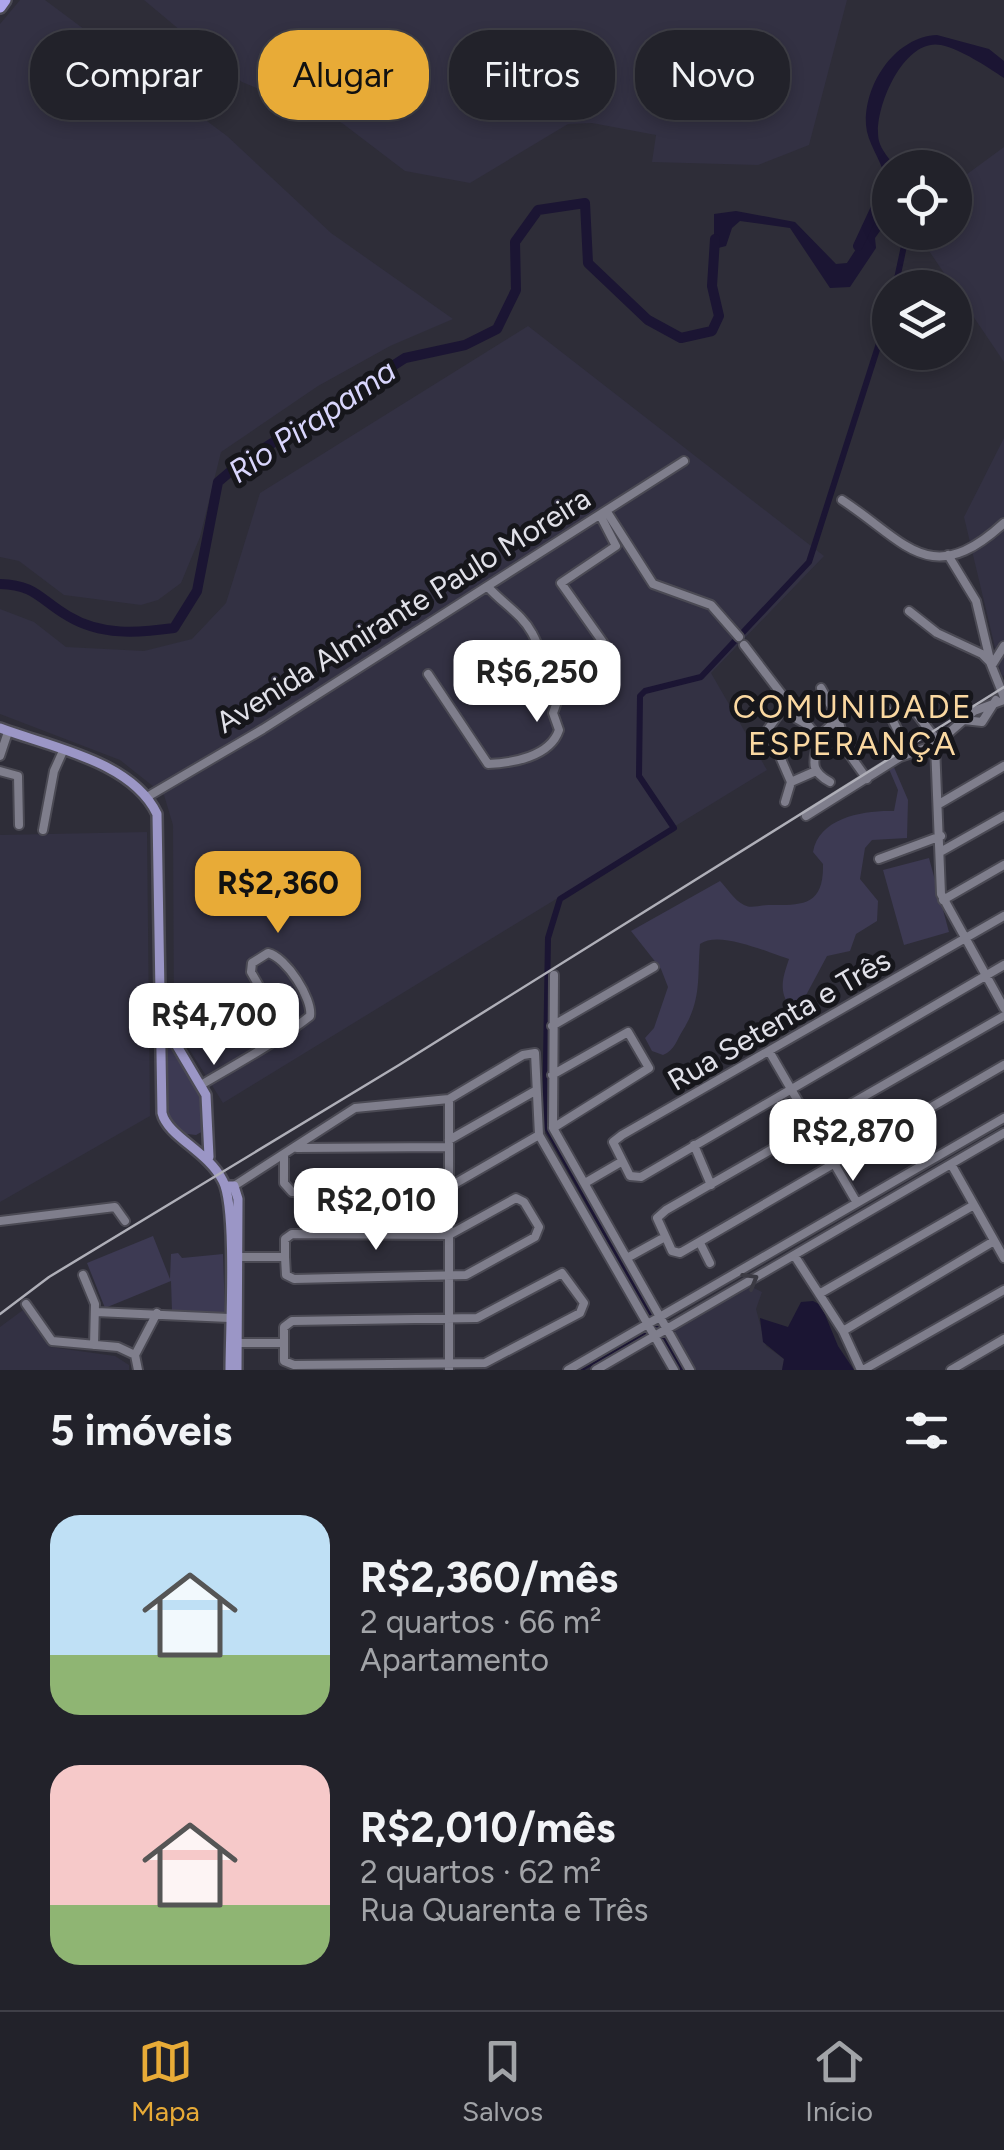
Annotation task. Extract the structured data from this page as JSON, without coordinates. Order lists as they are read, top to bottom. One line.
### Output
{"streets":{"street":["Avenida Almirante Paulo Moreira","Rua Setenta e Três"]},"districts":["COMUNIDADE ESPERANÇA"],"water":["Rio Pirapama"],"page":{"chip":["Comprar","Alugar","Filtros","Novo"],"price":["R$6,250","R$2,360","R$4,700","R$2,870","R$2,010"],"heading":"5 imóveis","list":[{"name":"R$2,360/mês","note":"2 quartos · 66 m² · Apartamento"},{"name":"R$2,010/mês","note":"2 quartos · 62 m² · Rua Quarenta e Três"}],"tabs":["Mapa","Salvos","Início"]}}
